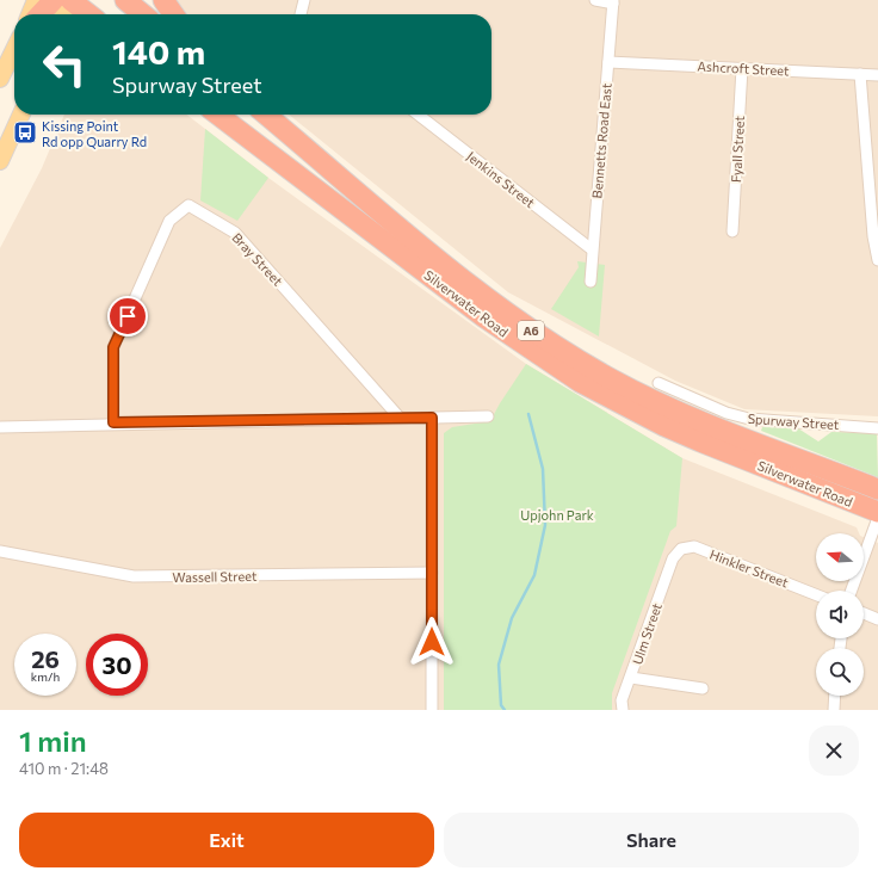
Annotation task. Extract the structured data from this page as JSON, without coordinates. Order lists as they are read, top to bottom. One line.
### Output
{"streets":{"highway":["Silverwater Road","A6"],"street":["Ashcroft Street","Bennetts Road East","Fyall Street","Jenkins Street","Bray Street","Spurway Street","Hinkler Street","Wassell Street","Ulm Street"]},"crossings":[["Ashcroft Street","Bennetts Road East"],["Ashcroft Street","Fyall Street"],["Bennetts Road East","Jenkins Street"],["Hinkler Street","Ulm Street"]],"parks":["Upjohn Park"],"places":{"bus stop":["Kissing Point Rd opp Quarry Rd"]},"north":"left","page":{"turn":["140 m","Spurway Street"],"speed":"26 km/h","limit":"30","heading":["1 min","410 m · 21:48"],"buttons":["Exit","Share"]}}
